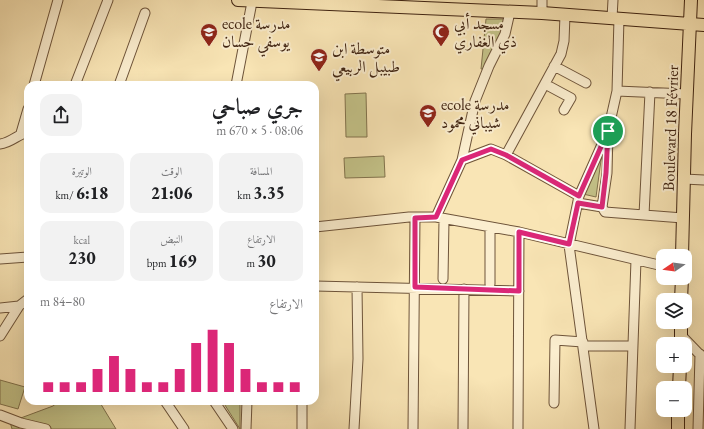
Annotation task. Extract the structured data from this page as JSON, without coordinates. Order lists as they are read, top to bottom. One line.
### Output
{"streets":{"main road":["Boulevard 18 Février"]},"places":{"school or university":["ecole مدرسة يوسفي حسان","متوسطة ابن طبيبل الربيعي","ecole مدرسة شيباني محمود"],"mosque":["مسجد أبي ذي الغفاري"]},"north":"left","page":{"heading":["جري صباحي","08:06 · 5 × 670 m"],"stats":[["المسافة","3.35 km"],["الوقت","21:06"],["الوتيرة","6:18 /km"],["الارتفاع","30 m"],["النبض","169 bpm"],["kcal","230"]],"map_buttons":["+","−"],"chart":["الارتفاع","80–84 m"]}}
